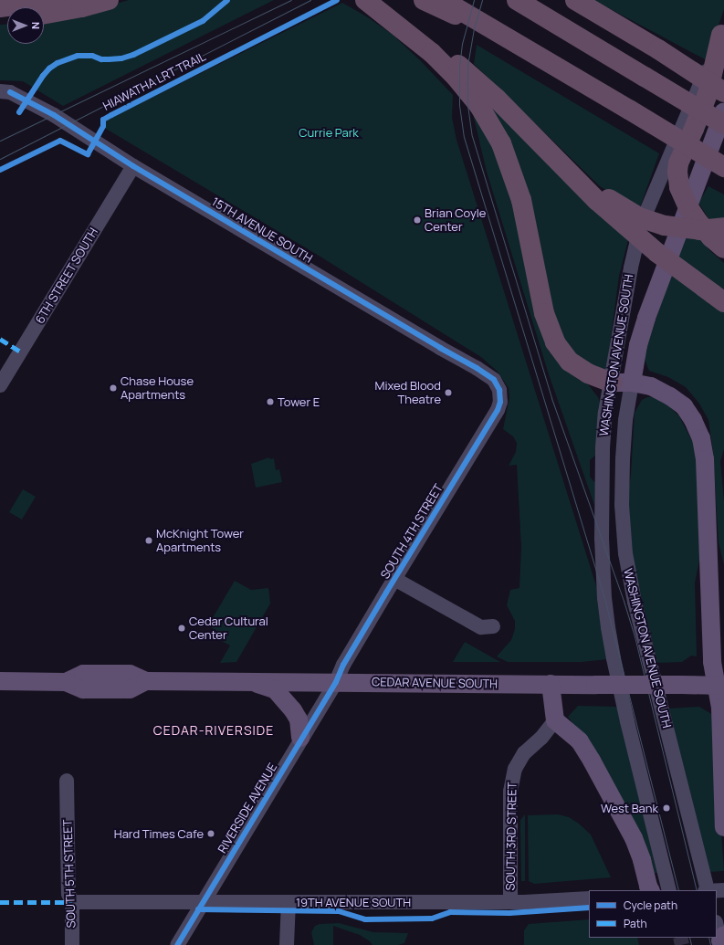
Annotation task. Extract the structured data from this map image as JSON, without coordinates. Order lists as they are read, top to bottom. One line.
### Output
{"streets":{"main road":["WASHINGTON AVENUE SOUTH","CEDAR AVENUE SOUTH"],"street":["15TH AVENUE SOUTH","6TH STREET SOUTH","SOUTH 4TH STREET","RIVERSIDE AVENUE","SOUTH 3RD STREET","SOUTH 5TH STREET","19TH AVENUE SOUTH"],"cycle path":["HIAWATHA LRT TRAIL"]},"crossings":[["15TH AVENUE SOUTH","6TH STREET SOUTH"],["15TH AVENUE SOUTH","SOUTH 4TH STREET"],["SOUTH 4TH STREET","CEDAR AVENUE SOUTH"],["SOUTH 4TH STREET","RIVERSIDE AVENUE"],["CEDAR AVENUE SOUTH","RIVERSIDE AVENUE"],["RIVERSIDE AVENUE","19TH AVENUE SOUTH"],["SOUTH 3RD STREET","19TH AVENUE SOUTH"],["SOUTH 5TH STREET","19TH AVENUE SOUTH"]],"districts":["CEDAR-RIVERSIDE"],"parks":["Currie Park"],"places":["Brian Coyle Center","Chase House Apartments","Mixed Blood Theatre","Tower E","McKnight Tower Apartments","Cedar Cultural Center","West Bank","Hard Times Cafe"],"legend":["Cycle path","Path"],"north":"right"}
